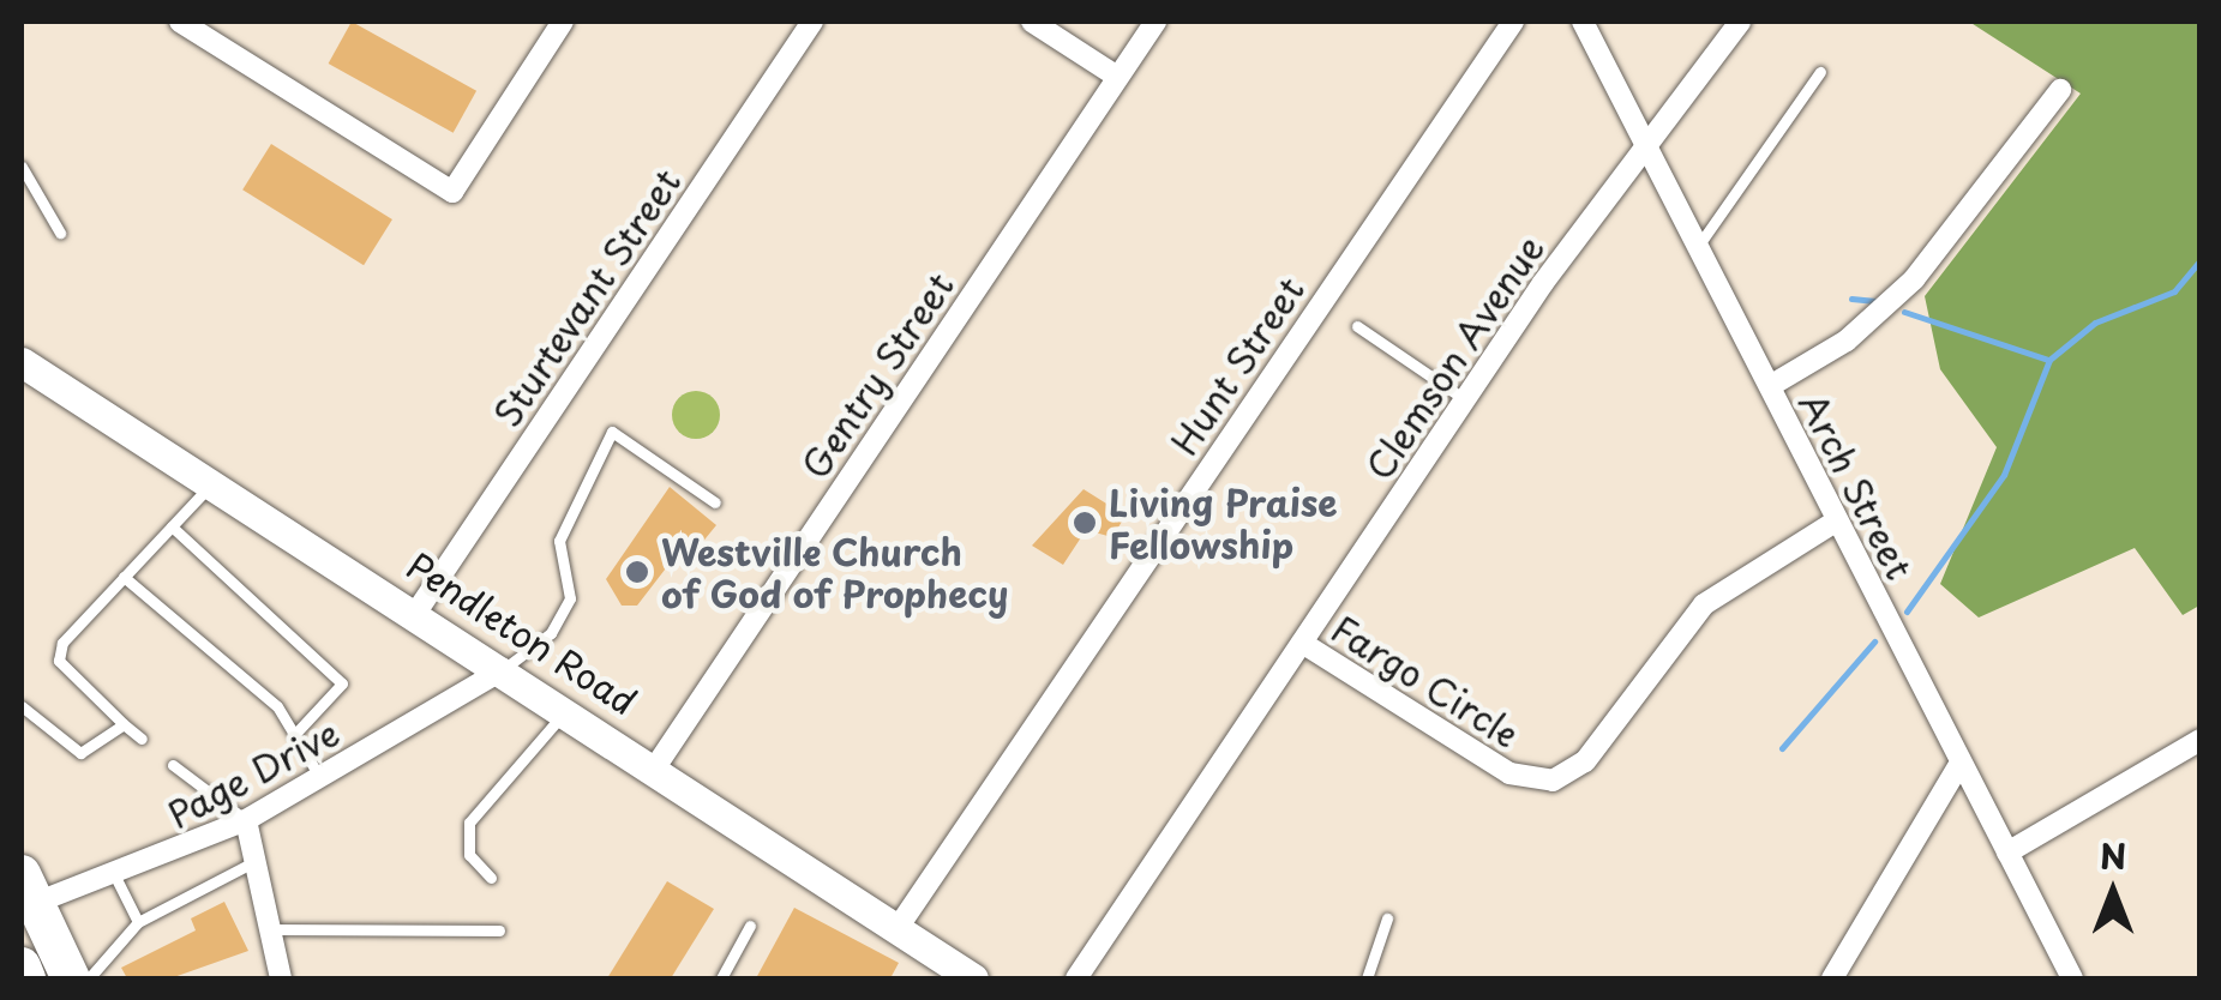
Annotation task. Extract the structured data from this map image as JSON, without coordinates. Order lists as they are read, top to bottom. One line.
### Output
{"streets":{"street":["Sturtevant Street","Clemson Avenue","Hunt Street","Gentry Street","Arch Street","Pendleton Road","Fargo Circle","Page Drive"]},"crossings":[["Sturtevant Street","Pendleton Road"],["Clemson Avenue","Arch Street"],["Clemson Avenue","Fargo Circle"],["Hunt Street","Pendleton Road"],["Gentry Street","Pendleton Road"],["Arch Street","Fargo Circle"],["Pendleton Road","Page Drive"]],"places":["Living Praise Fellowship","Westville Church of God of Prophecy"],"north":"top"}
